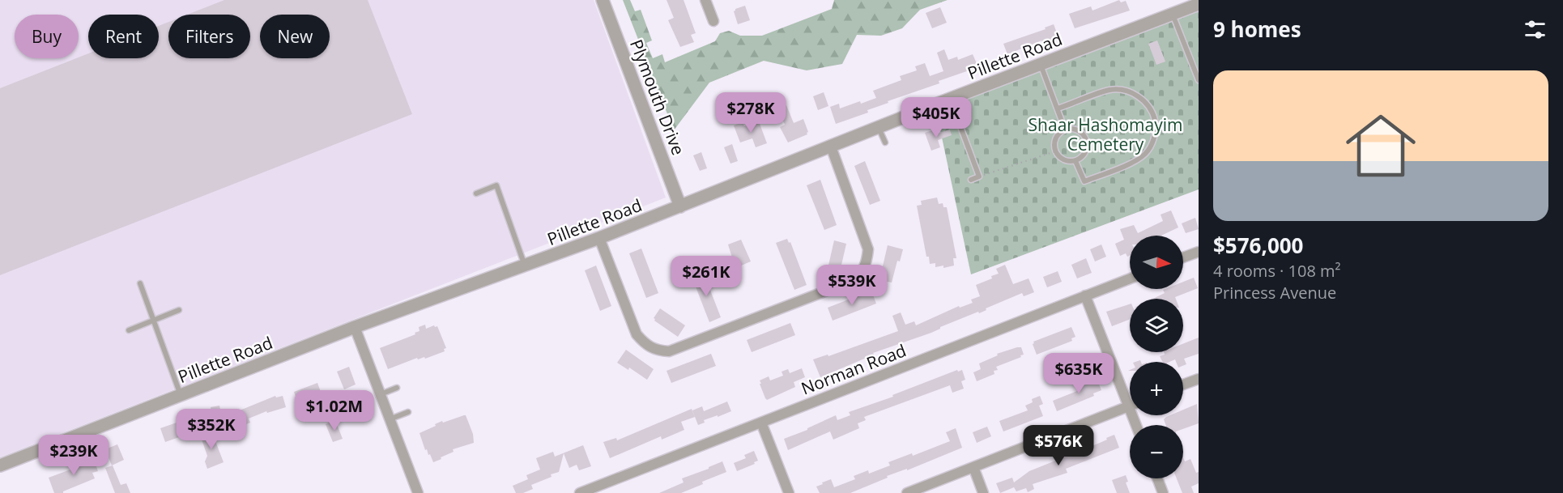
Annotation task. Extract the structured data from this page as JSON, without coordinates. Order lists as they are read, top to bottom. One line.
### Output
{"streets":{"street":["Pillette Road","Plymouth Drive","Norman Road"]},"crossings":[["Pillette Road","Plymouth Drive"]],"parks":["Shaar Hashomayim Cemetery"],"north":"right","page":{"heading":"9 homes","chip":["Buy","Rent","Filters","New"],"list":[{"name":"$576,000","note":"4 rooms · 108 m² · Princess Avenue"}],"price":["$278K","$405K","$261K","$539K","$635K","$1.02M","$352K","$576K","$239K"],"map_buttons":["+","−"]}}
